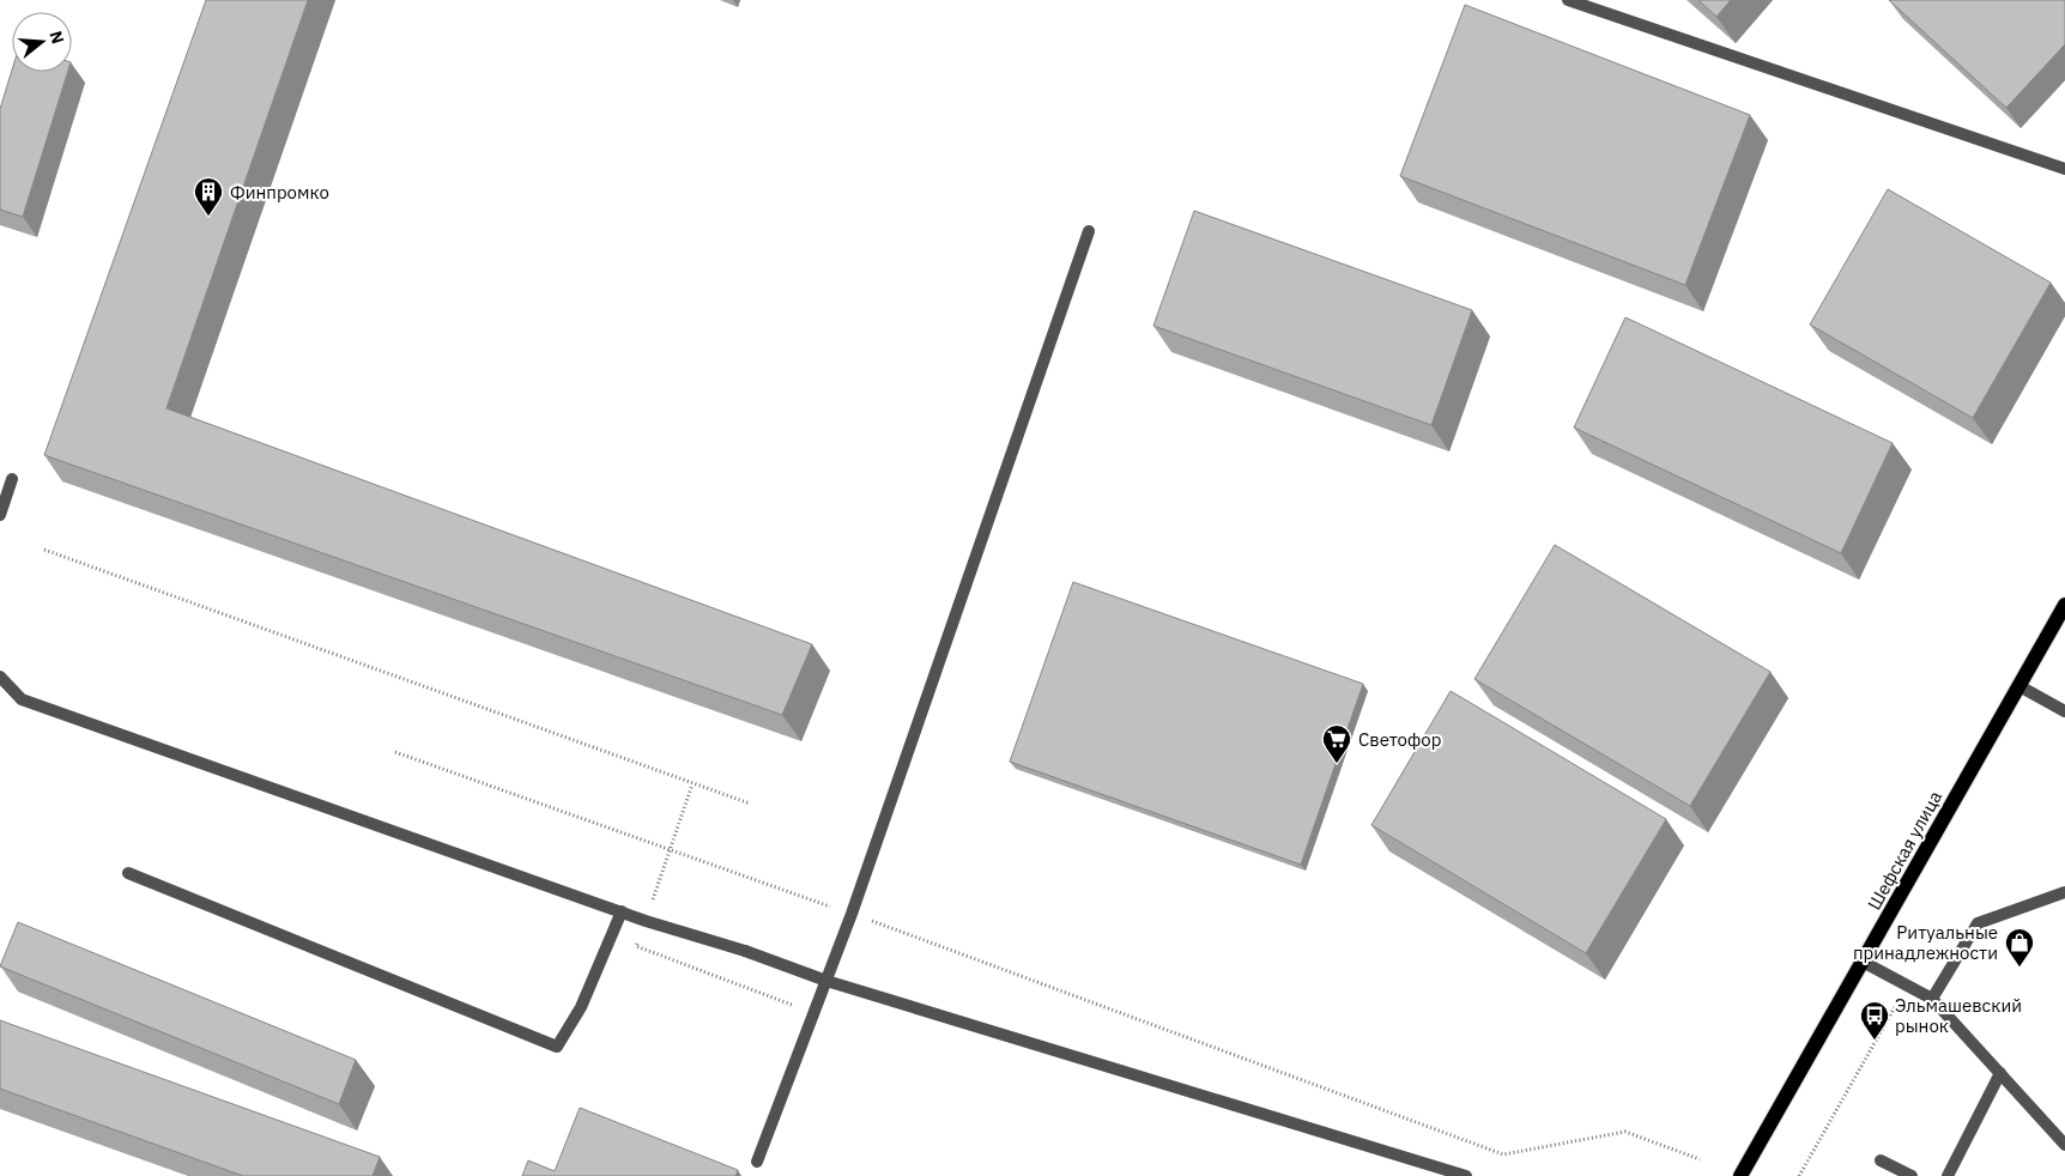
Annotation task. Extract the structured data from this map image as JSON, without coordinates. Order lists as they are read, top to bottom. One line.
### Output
{"streets":{"main road":["Шефская улица"]},"places":{"building":["Финпромко"],"supermarket":["Светофор"],"shop":["Ритуальные принадлежности"],"bus stop":["Эльмашевский рынок"]},"north":"right"}
